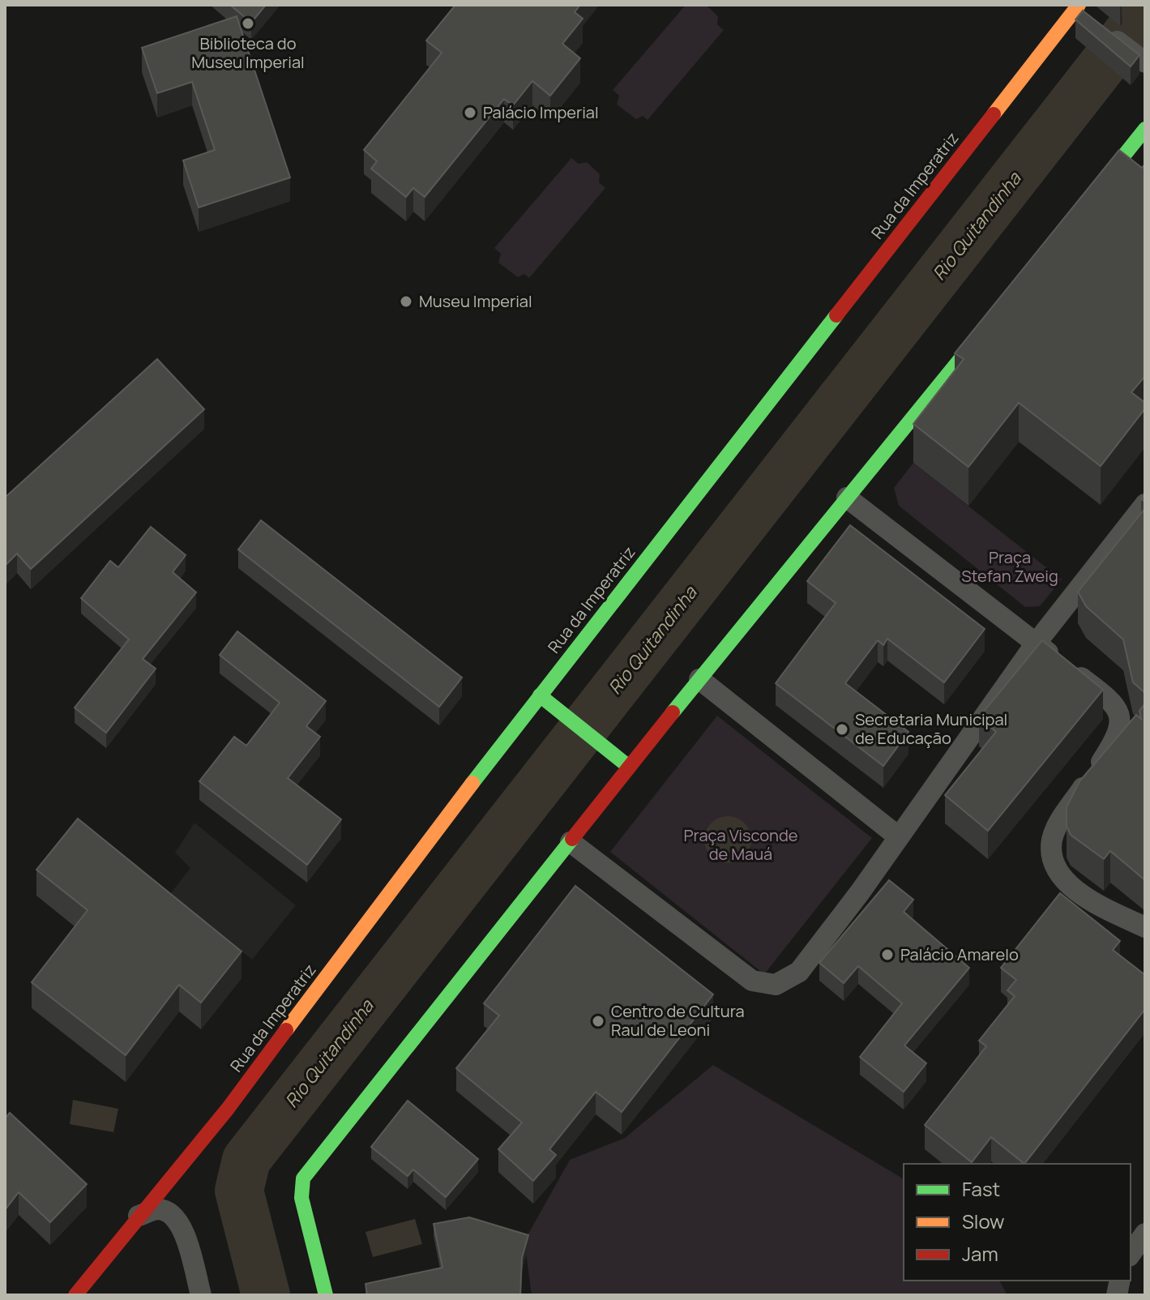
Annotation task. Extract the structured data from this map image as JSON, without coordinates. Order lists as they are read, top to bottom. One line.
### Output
{"streets":{"main road":["Rua da Imperatriz"]},"water":["Rio Quitandinha"],"parks":["Praça Stefan Zweig","Praça Visconde de Mauá"],"places":["Biblioteca do Museu Imperial","Palácio Imperial","Museu Imperial","Secretaria Municipal de Educação","Palácio Amarelo","Centro de Cultura Raul de Leoni"],"legend":["Fast","Slow","Jam"]}
